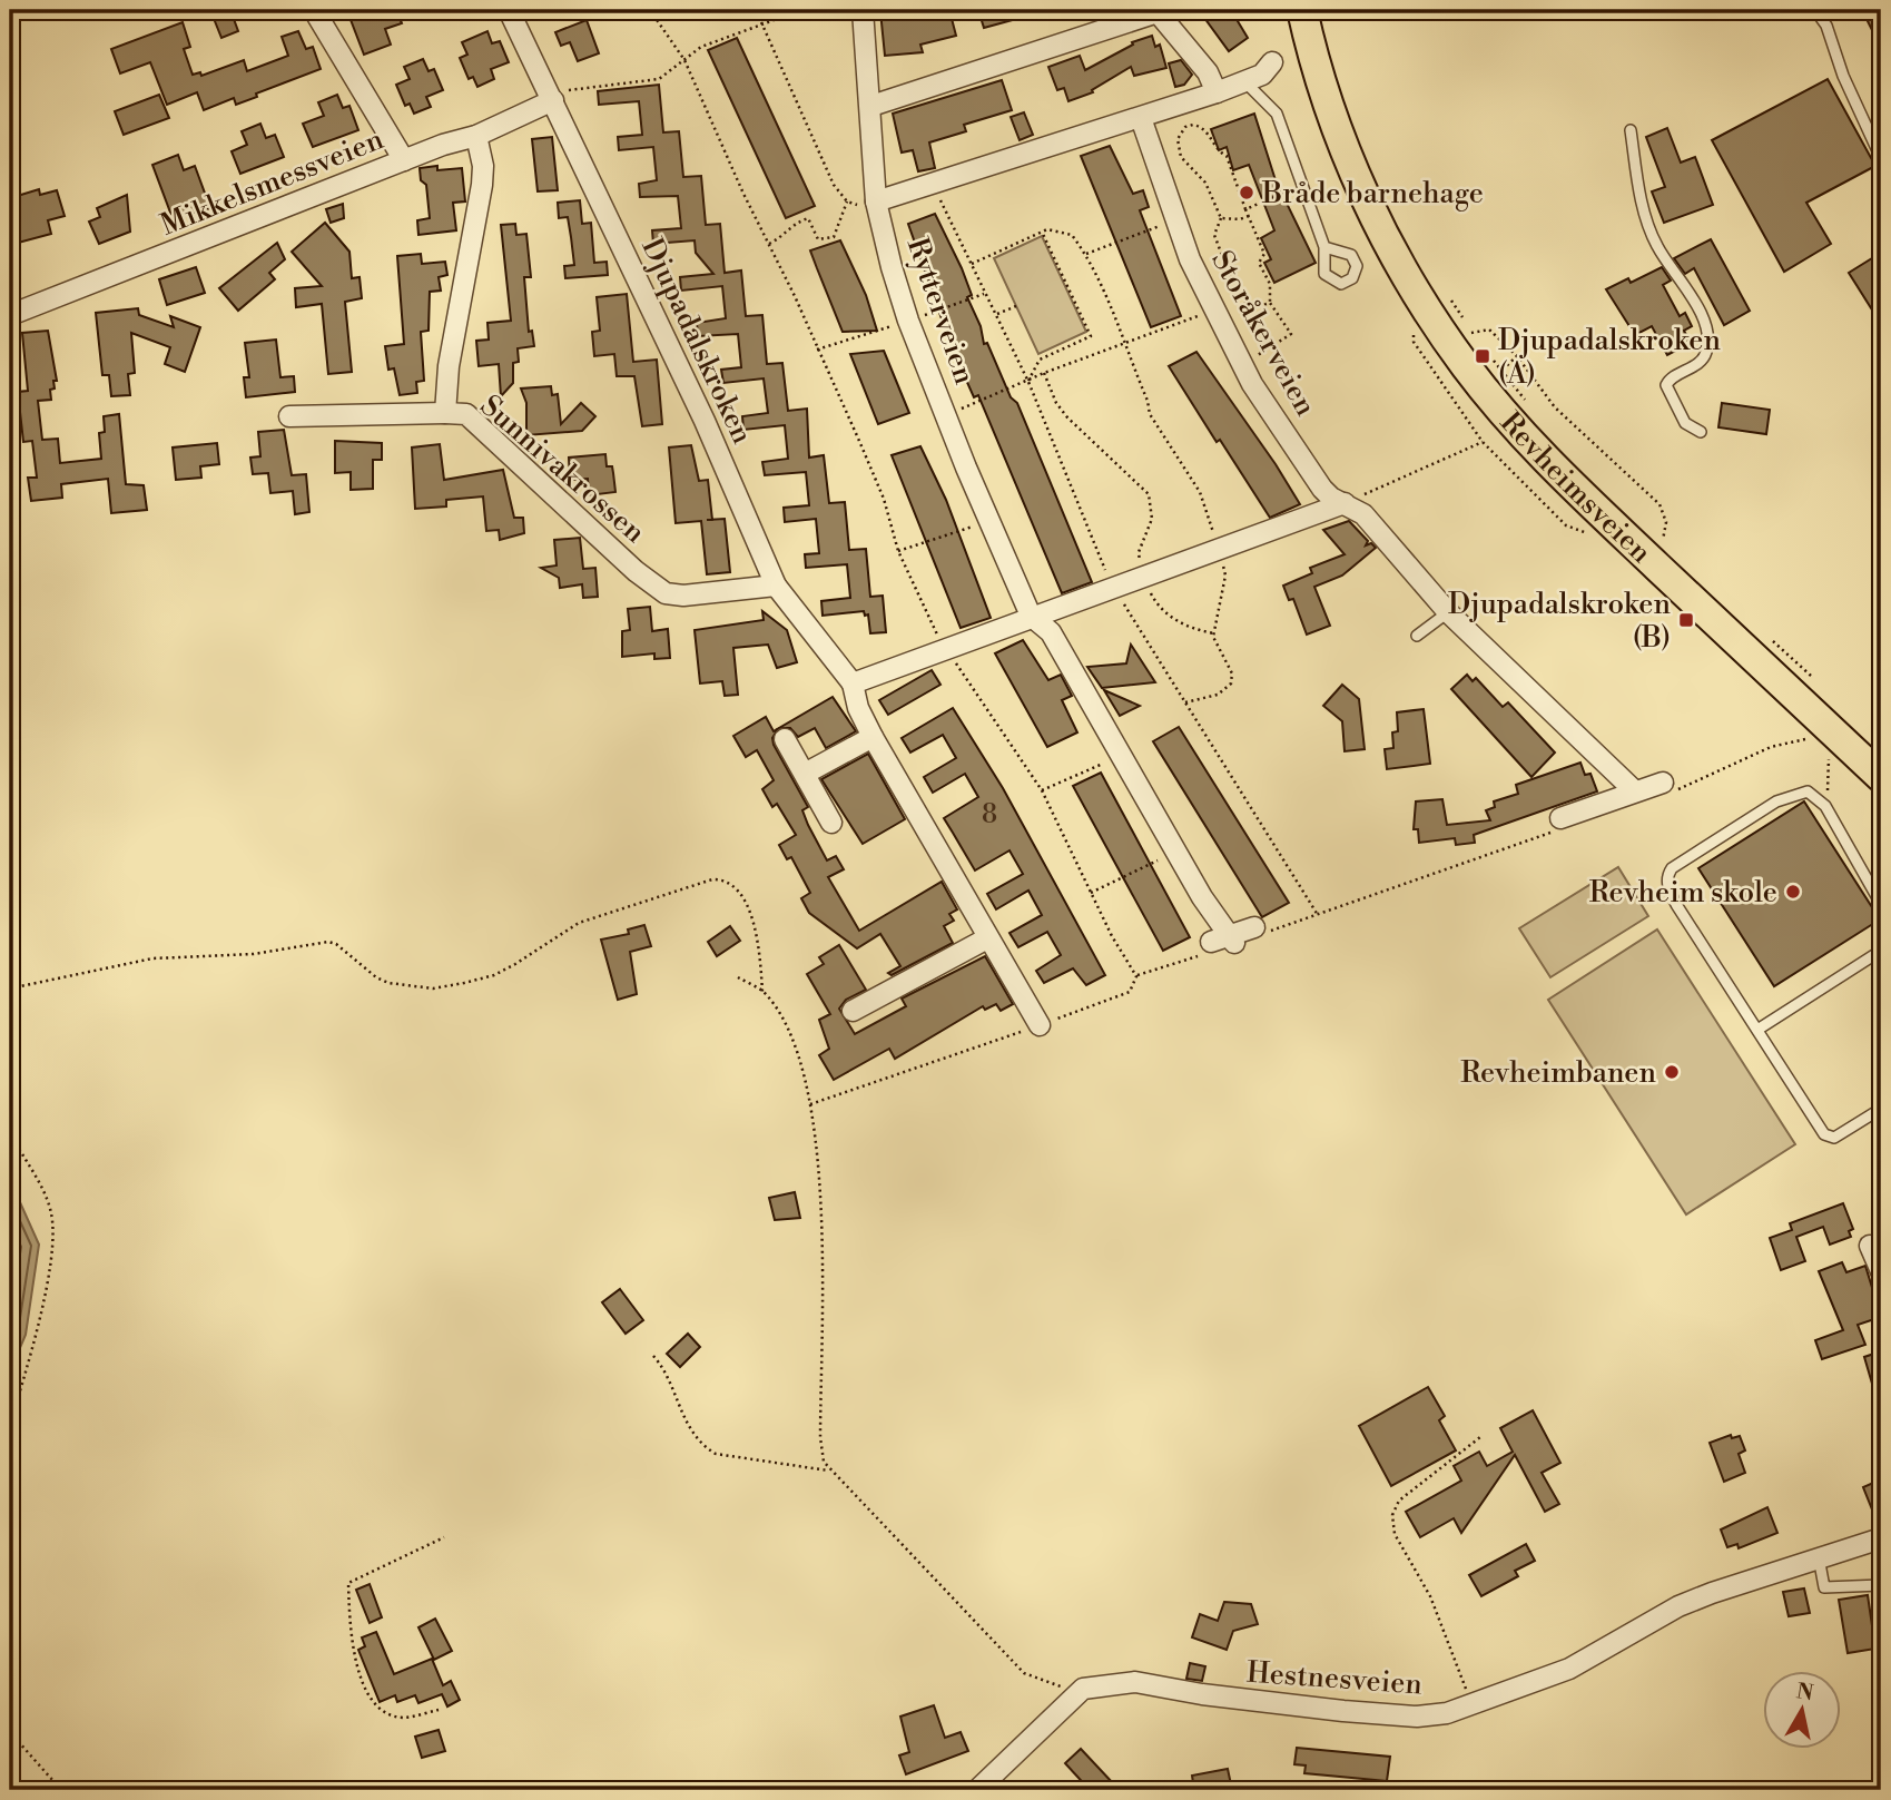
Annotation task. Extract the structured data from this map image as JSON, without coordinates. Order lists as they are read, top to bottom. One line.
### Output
{"streets":{"main road":["Revheimsveien"],"street":["Mikkelsmessveien","Rytterveien","Storåkerveien","Djupadalskroken","Sunnivakrossen","Hestnesveien"]},"crossings":[["Mikkelsmessveien","Djupadalskroken"],["Mikkelsmessveien","Sunnivakrossen"],["Djupadalskroken","Sunnivakrossen"]],"places":{"other":["Bråde barnehage","Revheim skole","Revheimbanen"],"transit":["Djupadalskroken (A)","Djupadalskroken (B)"]},"house_numbers":["8"],"north":"top"}
